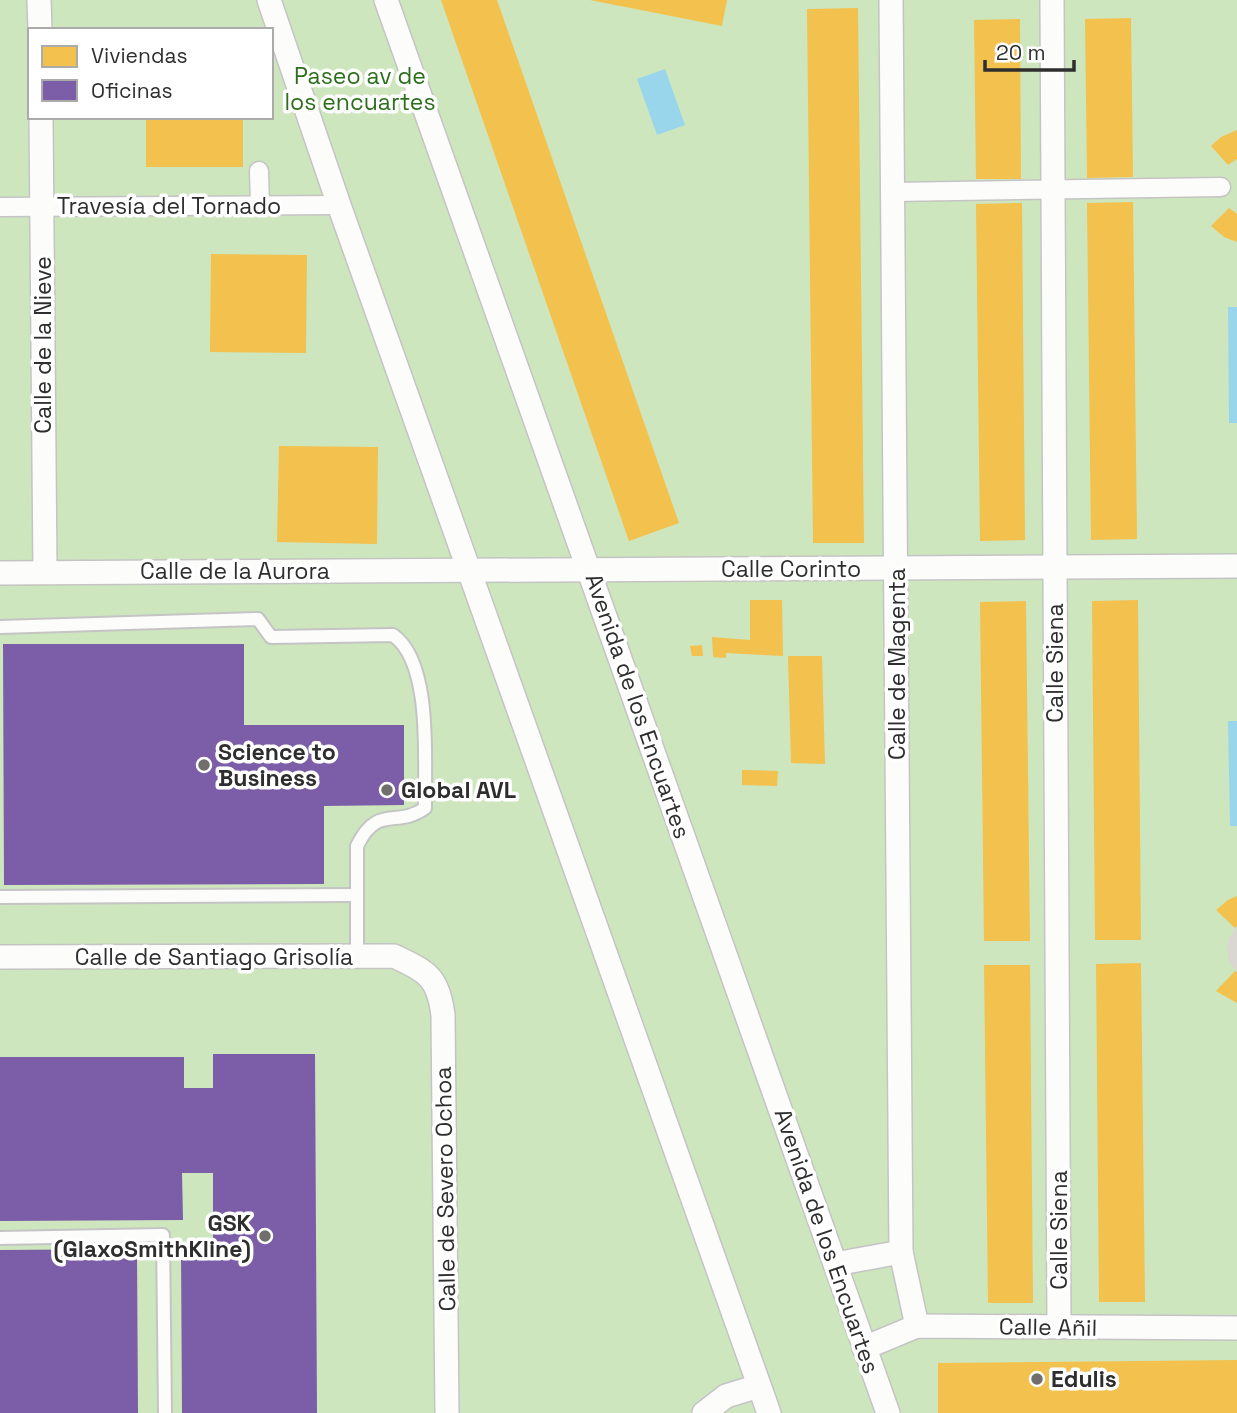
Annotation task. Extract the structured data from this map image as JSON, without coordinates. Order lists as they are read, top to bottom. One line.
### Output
{"streets":{"street":["Travesía del Tornado","Calle de la Nieve","Calle Corinto","Calle de la Aurora","Calle Siena","Calle de Magenta","Avenida de los Encuartes","Calle de Santiago Grisolía","Calle de Severo Ochoa","Calle Añil"]},"crossings":[["Travesía del Tornado","Calle de la Nieve"],["Calle de la Nieve","Calle de la Aurora"],["Calle Corinto","Calle de la Aurora"],["Calle Corinto","Calle Siena"],["Calle Corinto","Calle de Magenta"],["Calle Corinto","Avenida de los Encuartes"],["Calle Siena","Calle Añil"],["Calle de Magenta","Calle Añil"],["Avenida de los Encuartes","Calle Añil"],["Calle de Santiago Grisolía","Calle de Severo Ochoa"]],"parks":["Paseo av de los encuartes"],"places":["Science to Business","Global AVL","GSK (GlaxoSmithKline)","Edulis"],"legend":["Viviendas","Oficinas"],"scale_bar":"20 m"}
